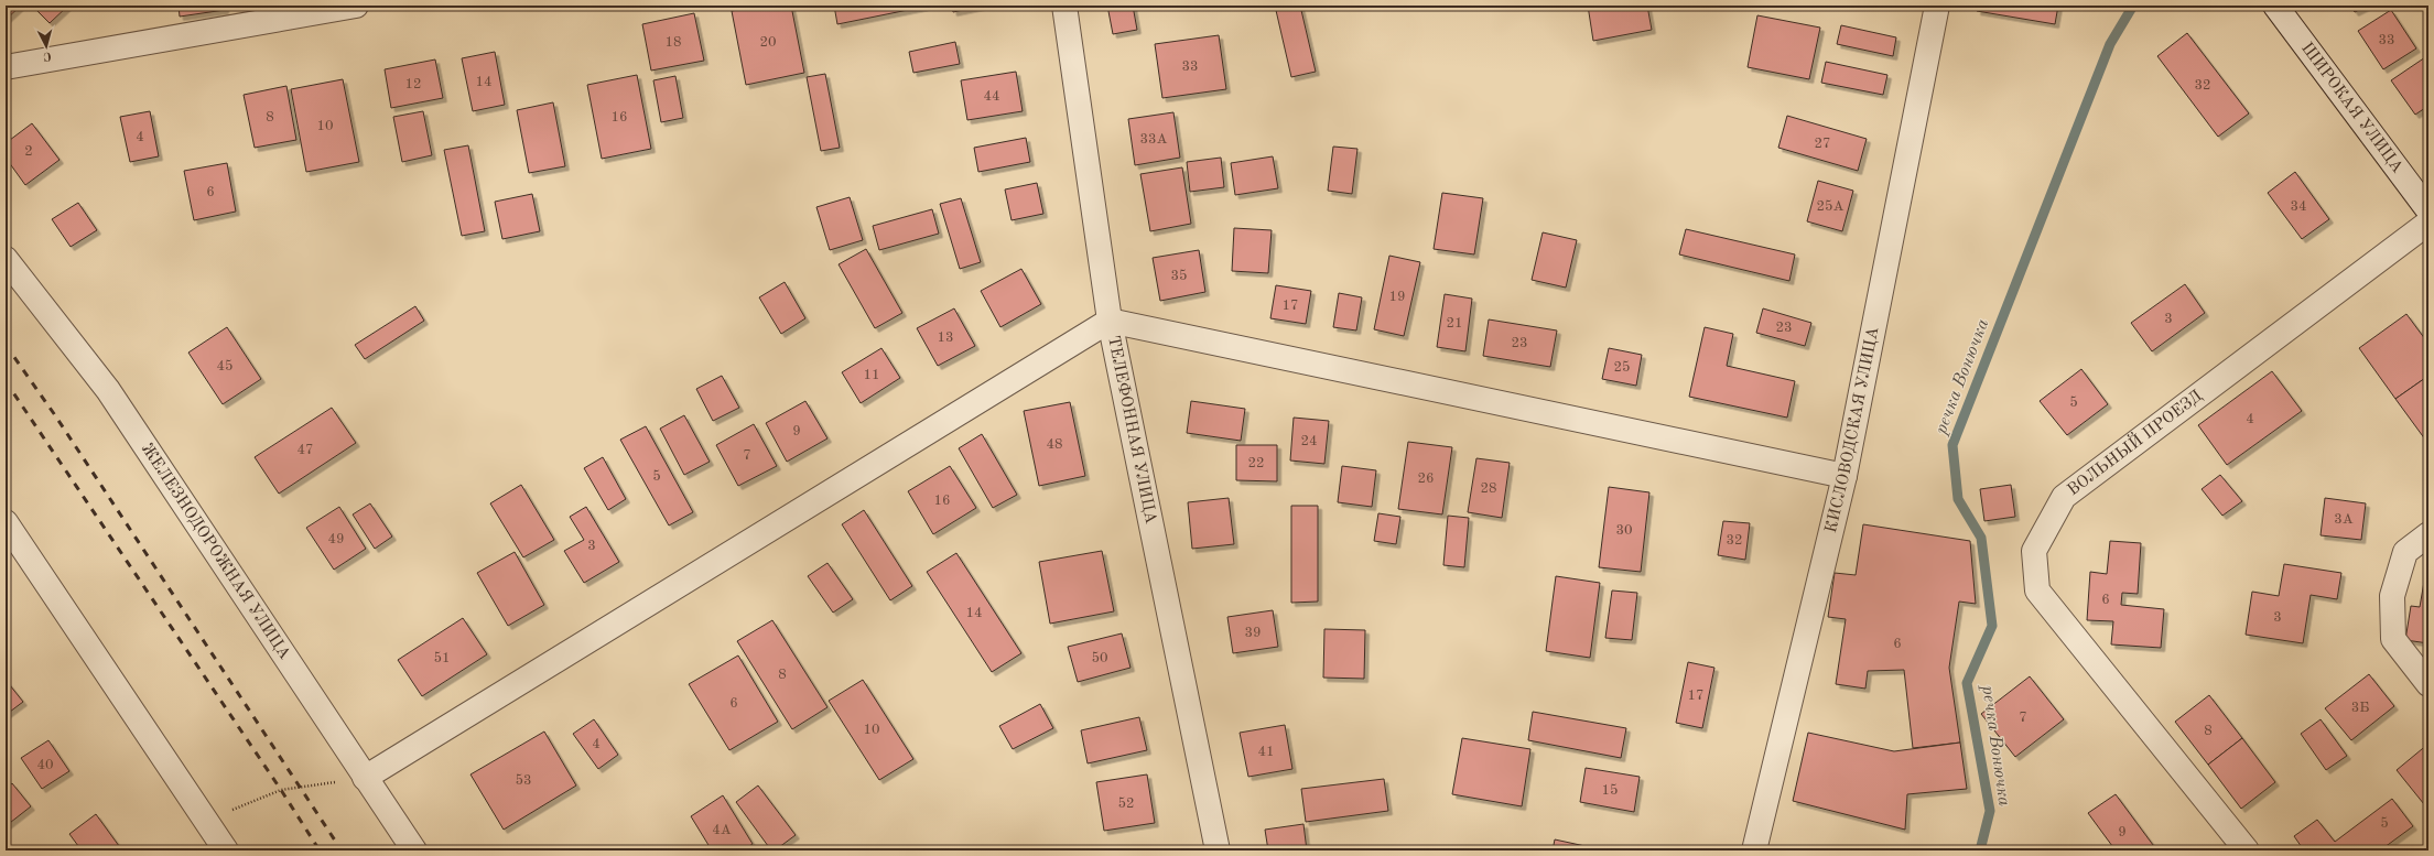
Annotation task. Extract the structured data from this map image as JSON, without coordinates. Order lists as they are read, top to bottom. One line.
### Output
{"streets":{"street":["ШИРОКАЯ УЛИЦА","ТЕЛЕФОННАЯ УЛИЦА","КИСЛОВОДСКАЯ УЛИЦА","ВОЛЬНЫЙ ПРОЕЗД","ЖЕЛЕЗНОДОРОЖНАЯ УЛИЦА"]},"water":["речка Вонючка"],"house_numbers":["33","18","20","33","14","12","32","44","8","16","10","4","33А","27","2","6","25А","34","35","19","17","3","21","23","13","23","45","25","11","5","4","9","24","48","47","7","22","5","26","28","16","3А","30","49","32","3","6","14","3","39","6","51","50","8","17","6","3Б","7","10","8","4","41","40","53","15","52","5","4А","9"],"north":"bottom"}
